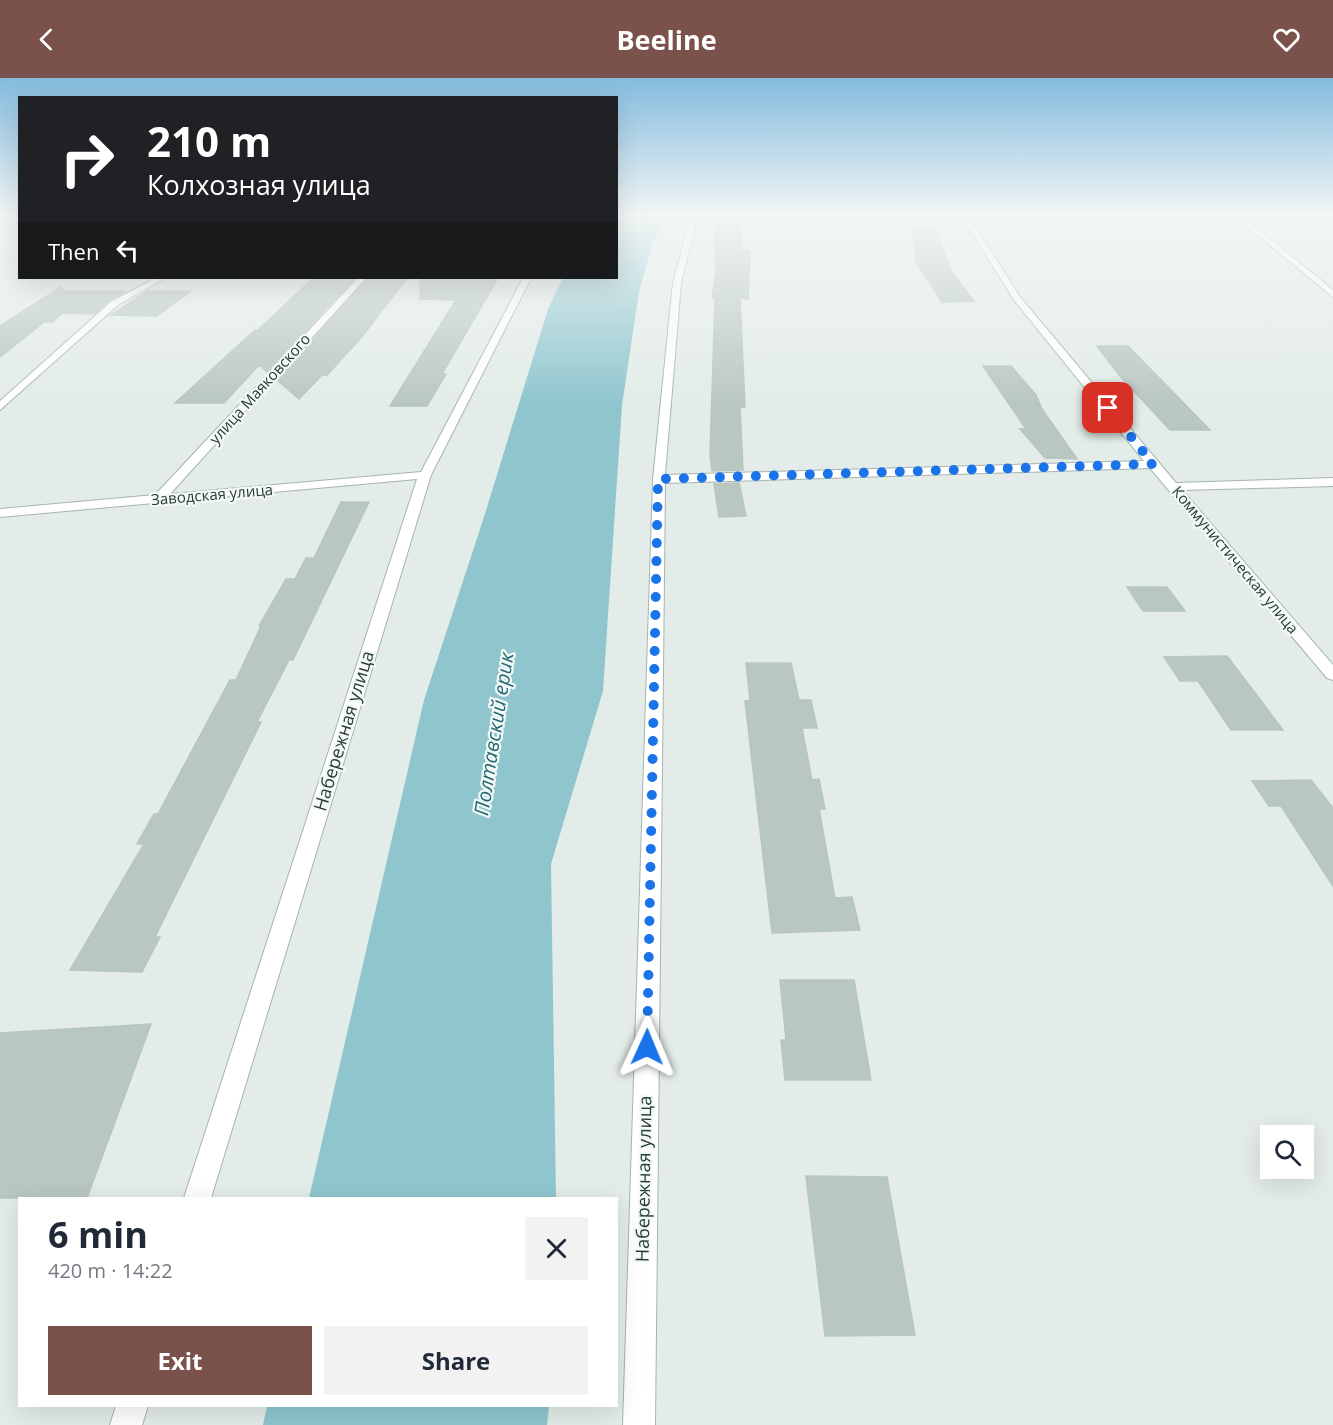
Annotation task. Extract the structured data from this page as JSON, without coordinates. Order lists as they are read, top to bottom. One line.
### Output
{"streets":{"street":["улица Маяковского","Заводская улица","Коммунистическая улица","Набережная улица"]},"crossings":[["улица Маяковского","Заводская улица"],["Заводская улица","Набережная улица"]],"water":["Полтавский ерик"],"page":{"header":"Beeline","turn":["210 m","Колхозная улица"],"then":"Then","heading":["6 min","420 m · 14:22"],"buttons":["Exit","Share"]}}
